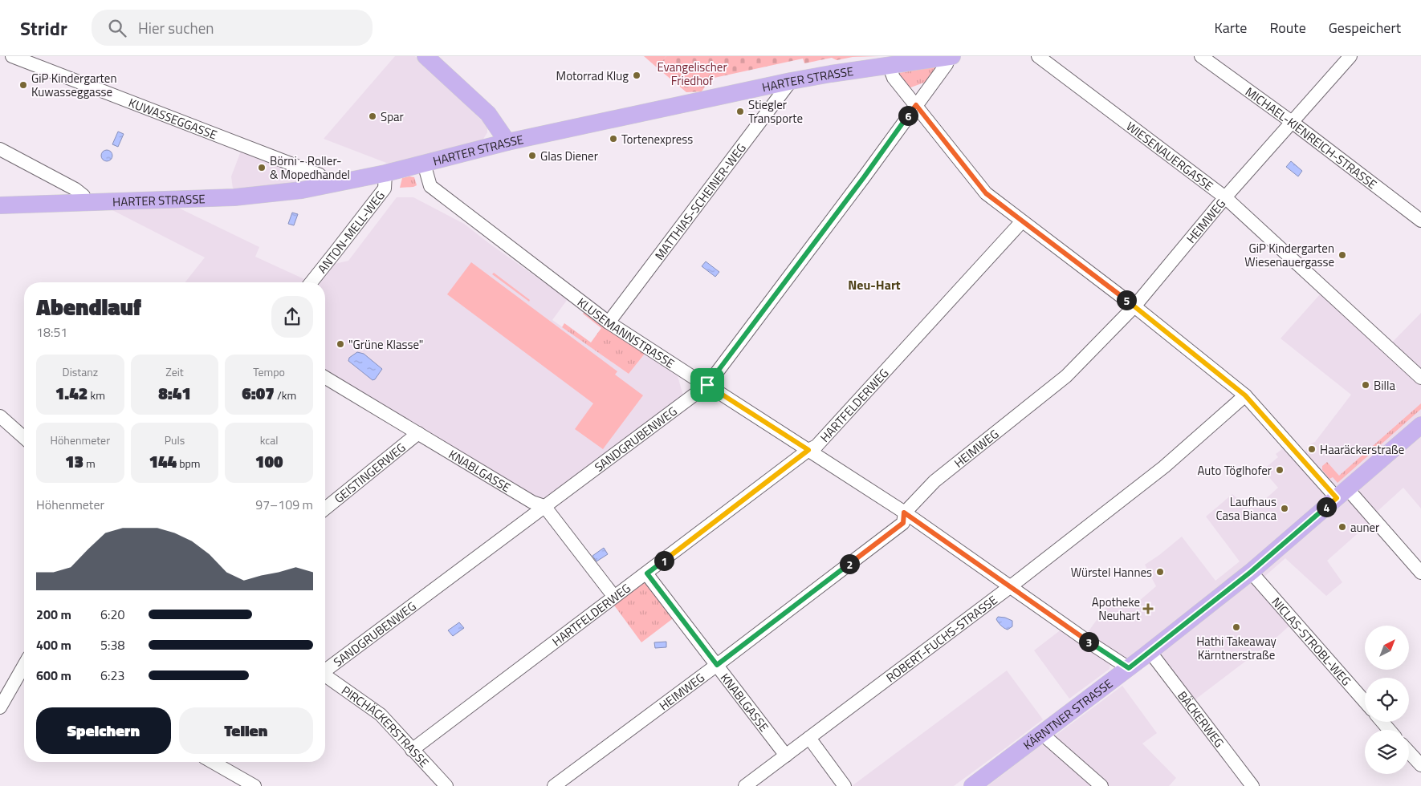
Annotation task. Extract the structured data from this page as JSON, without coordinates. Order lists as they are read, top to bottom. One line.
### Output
{"streets":{"main road":["HARTER STRASSE","KÄRNTNER STRASSE"],"street":["KUWASSEGGASSE","MICHAEL-KIENREICH-STRASSE","WIESENAUERGASSE","MATTHIAS-SCHEINER-WEG","HEIMWEG","ANTON-MELL-WEG","KLUSEMANNSTRASSE","HARTFELDERWEG","SANDGRUBENWEG","KNABLGASSE","GEISTINGERWEG","ROBERT-FUCHS-STRASSE","NICLAS-STROBL-WEG","BÄCKERWEG","PIRCHÄCKERSTRASSE"]},"crossings":[["HARTER STRASSE","KUWASSEGGASSE"],["HARTER STRASSE","MATTHIAS-SCHEINER-WEG"],["HARTER STRASSE","ANTON-MELL-WEG"],["HARTER STRASSE","KLUSEMANNSTRASSE"],["MICHAEL-KIENREICH-STRASSE","HEIMWEG"],["WIESENAUERGASSE","HEIMWEG"],["MATTHIAS-SCHEINER-WEG","KLUSEMANNSTRASSE"],["HEIMWEG","KLUSEMANNSTRASSE"],["HEIMWEG","KNABLGASSE"],["KLUSEMANNSTRASSE","HARTFELDERWEG"],["KLUSEMANNSTRASSE","SANDGRUBENWEG"],["KLUSEMANNSTRASSE","ROBERT-FUCHS-STRASSE"],["KLUSEMANNSTRASSE","KÄRNTNER STRASSE"],["HARTFELDERWEG","KNABLGASSE"],["HARTFELDERWEG","PIRCHÄCKERSTRASSE"],["SANDGRUBENWEG","KNABLGASSE"],["KNABLGASSE","GEISTINGERWEG"],["KNABLGASSE","ROBERT-FUCHS-STRASSE"],["NICLAS-STROBL-WEG","KÄRNTNER STRASSE"],["KÄRNTNER STRASSE","BÄCKERWEG"]],"districts":["Neu-Hart"],"parks":["Evangelischer Friedhof"],"places":{"other":["Motorrad Klug","GiP Kindergarten Kuwasseggasse","Stiegler Transporte","Spar","Tortenexpress","Glas Diener","Börni - Roller- & Mopedhandel","GiP Kindergarten Wiesenauergasse","\"Grüne Klasse\"","Billa","Haaräckerstraße","Auto Töglhofer","Laufhaus Casa Bianca","auner","Würstel Hannes","Hathi Takeaway Kärntnerstraße"],"health":["Apotheke Neuhart"]},"north":"top right","page":{"header":"Stridr","search":"Hier suchen","nav":["Karte","Route","Gespeichert"],"pins":["6","5","4","1","2","3"],"heading":["Abendlauf","18:51"],"stats":[["Distanz","1.42 km"],["Zeit","8:41"],["Tempo","6:07 /km"],["Höhenmeter","13 m"],["Puls","144 bpm"],["kcal","100"]],"chart":["Höhenmeter","97–109 m"],"list":[{"name":"200 m","note":"6:20"},{"name":"400 m","note":"5:38"},{"name":"600 m","note":"6:23"}],"buttons":["Speichern","Teilen"]}}
